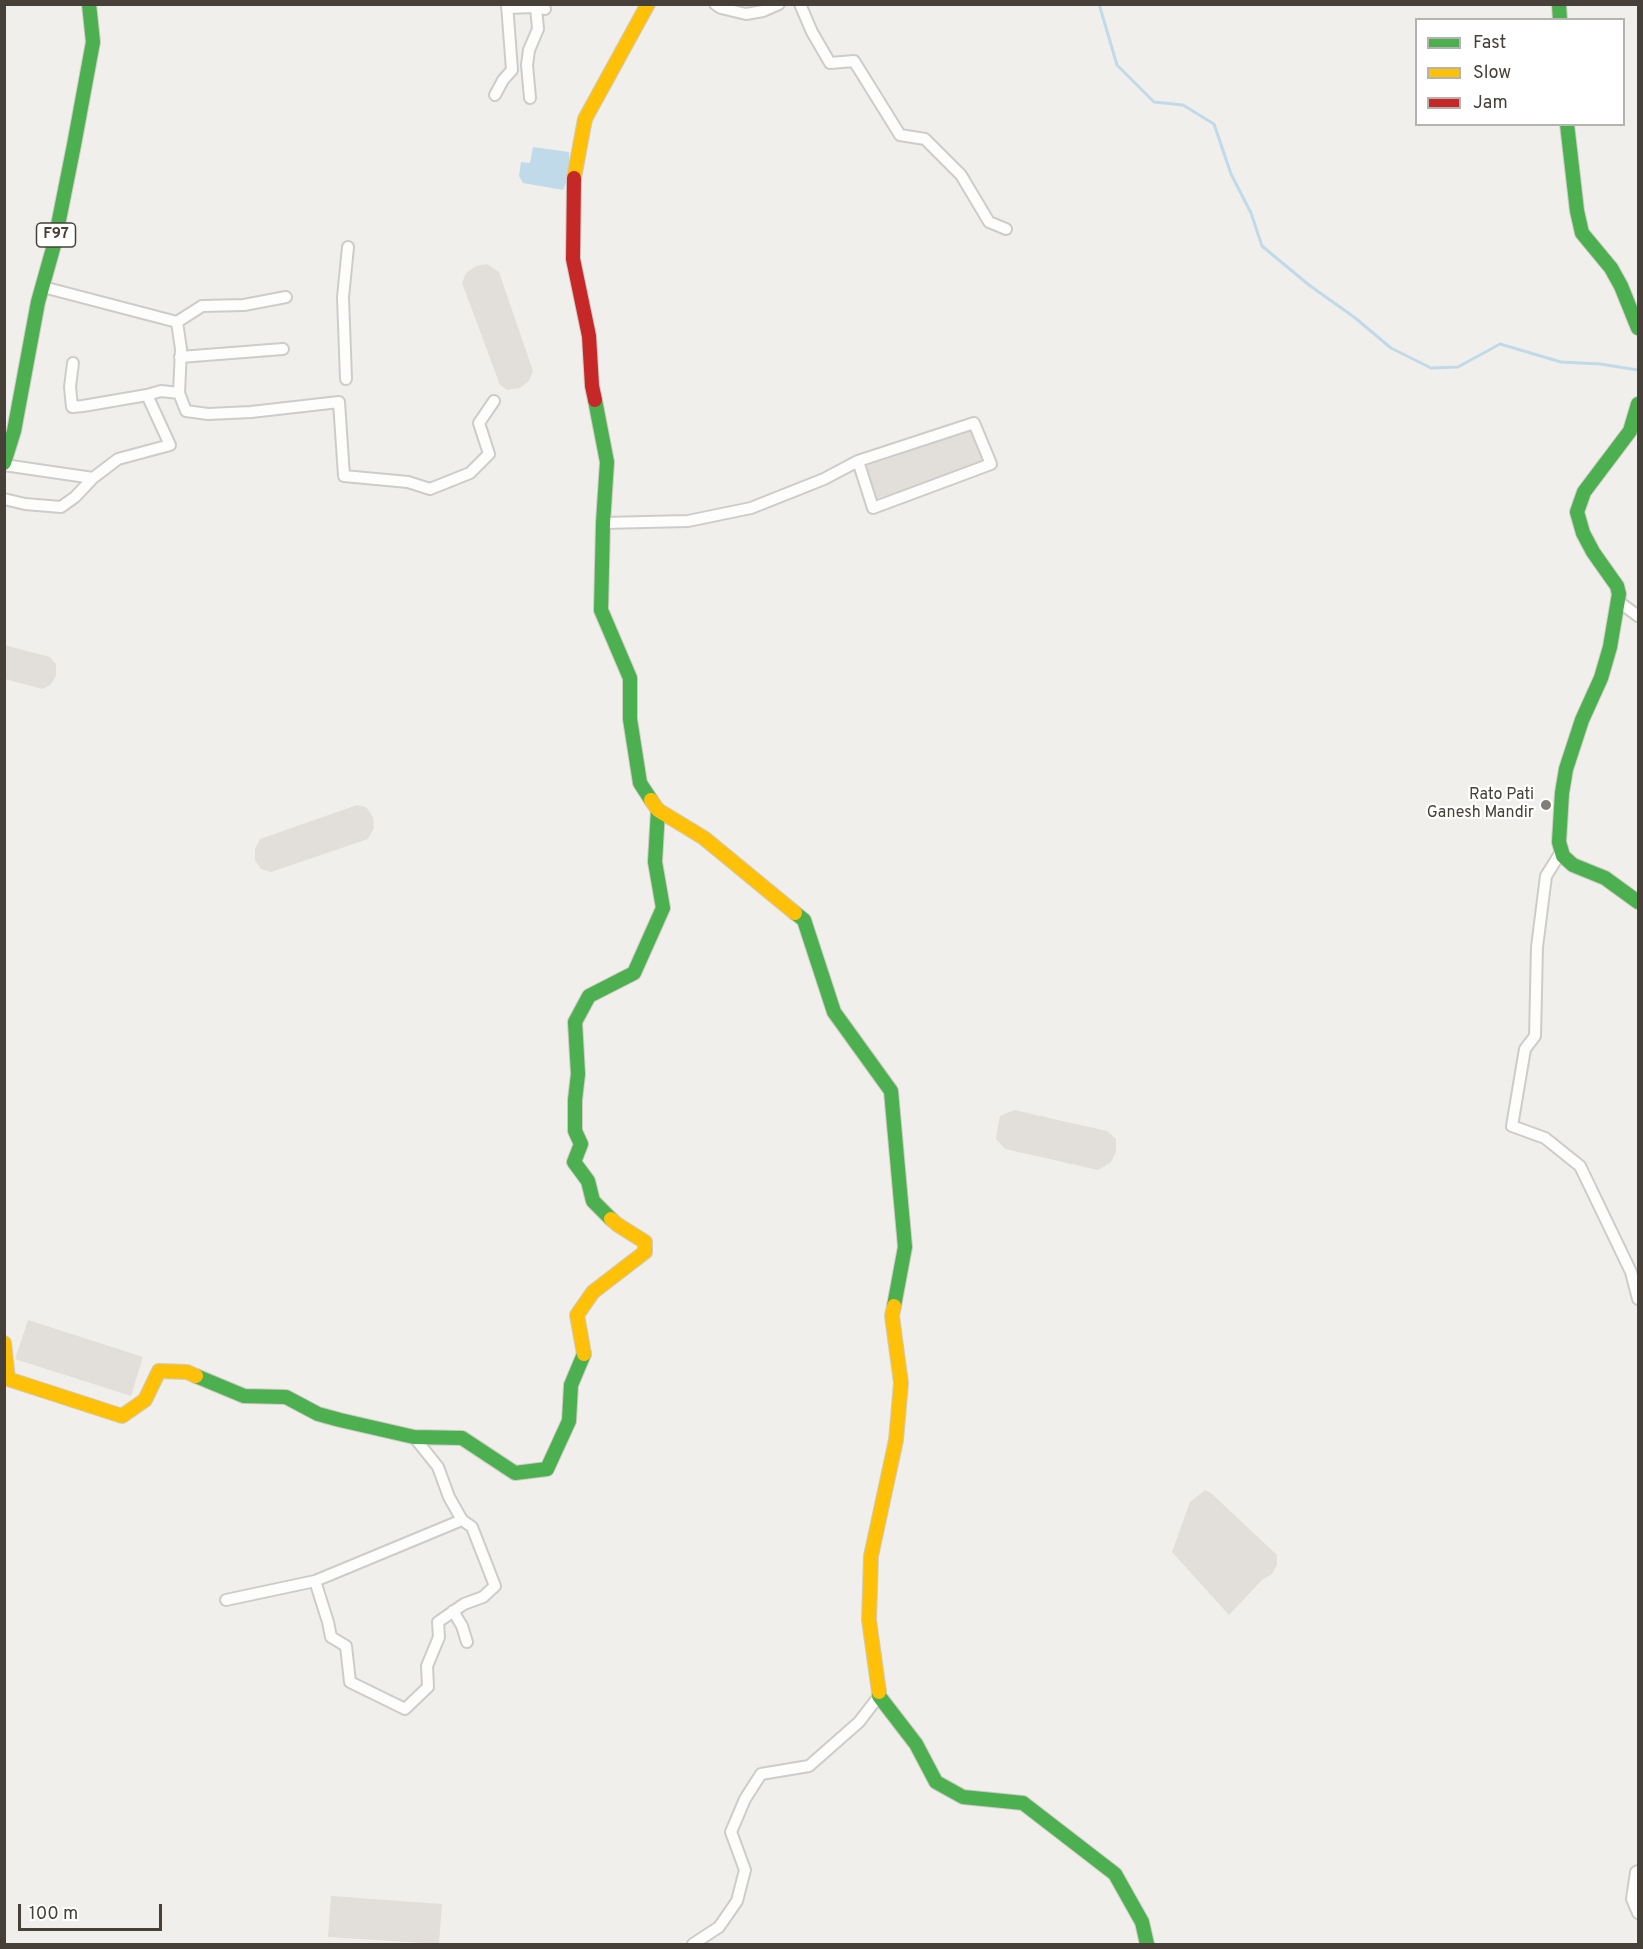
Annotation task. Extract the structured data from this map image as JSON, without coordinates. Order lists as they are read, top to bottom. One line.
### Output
{"streets":{"main road":["F97"]},"places":["Rato Pati Ganesh Mandir"],"legend":["Fast","Slow","Jam"],"scale_bar":"100 m"}
